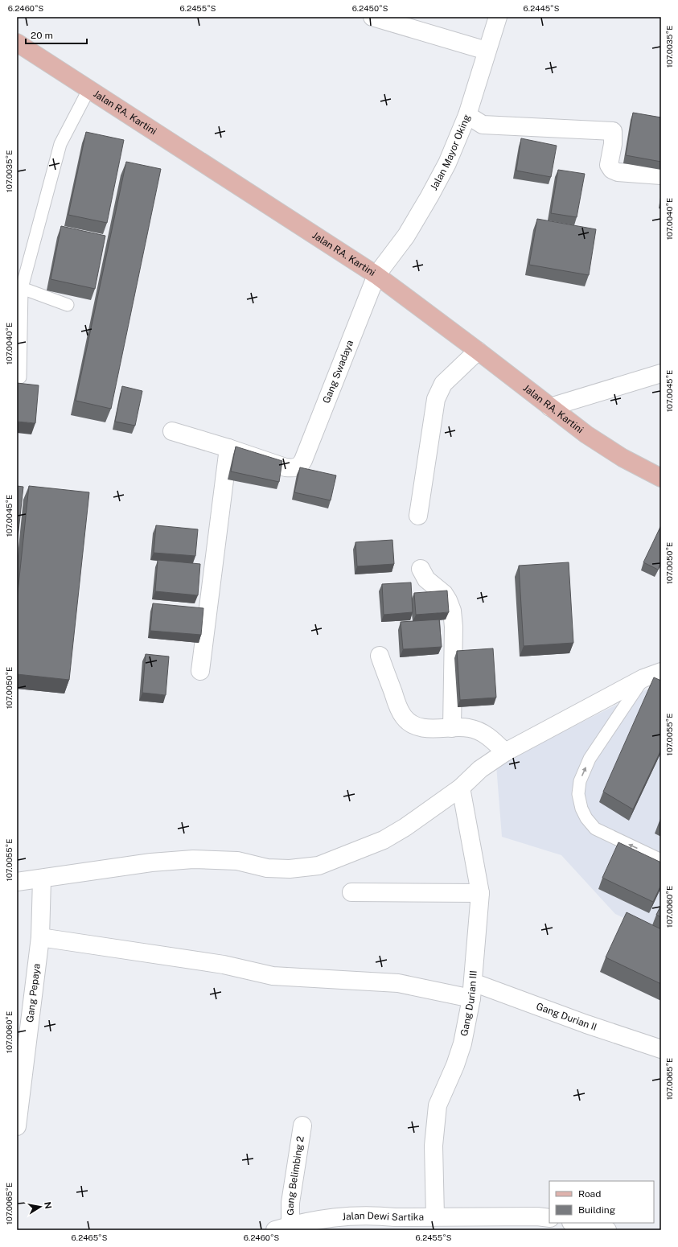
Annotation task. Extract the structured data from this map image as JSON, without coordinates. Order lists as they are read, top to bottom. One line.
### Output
{"streets":{"main road":["Jalan RA. Kartini"],"street":["Jalan Mayor Oking","Gang Swadaya","Gang Pepaya","Gang Durian III","Gang Durian II","Gang Belimbing 2","Jalan Dewi Sartika"]},"crossings":[["Jalan RA. Kartini","Jalan Mayor Oking"],["Jalan RA. Kartini","Gang Swadaya"],["Jalan Mayor Oking","Gang Swadaya"],["Gang Pepaya","Gang Durian II"],["Gang Durian III","Gang Durian II"],["Gang Durian III","Jalan Dewi Sartika"],["Gang Belimbing 2","Jalan Dewi Sartika"]],"legend":["Road","Building"],"scale_bar":"20 m","north":"right","coordinates":["6.2460°S","6.2455°S","6.2450°S","6.2445°S","107.0035°E","107.0040°E","107.0045°E","107.0050°E","107.0055°E","107.0060°E","107.0065°E","6.2465°S"]}
